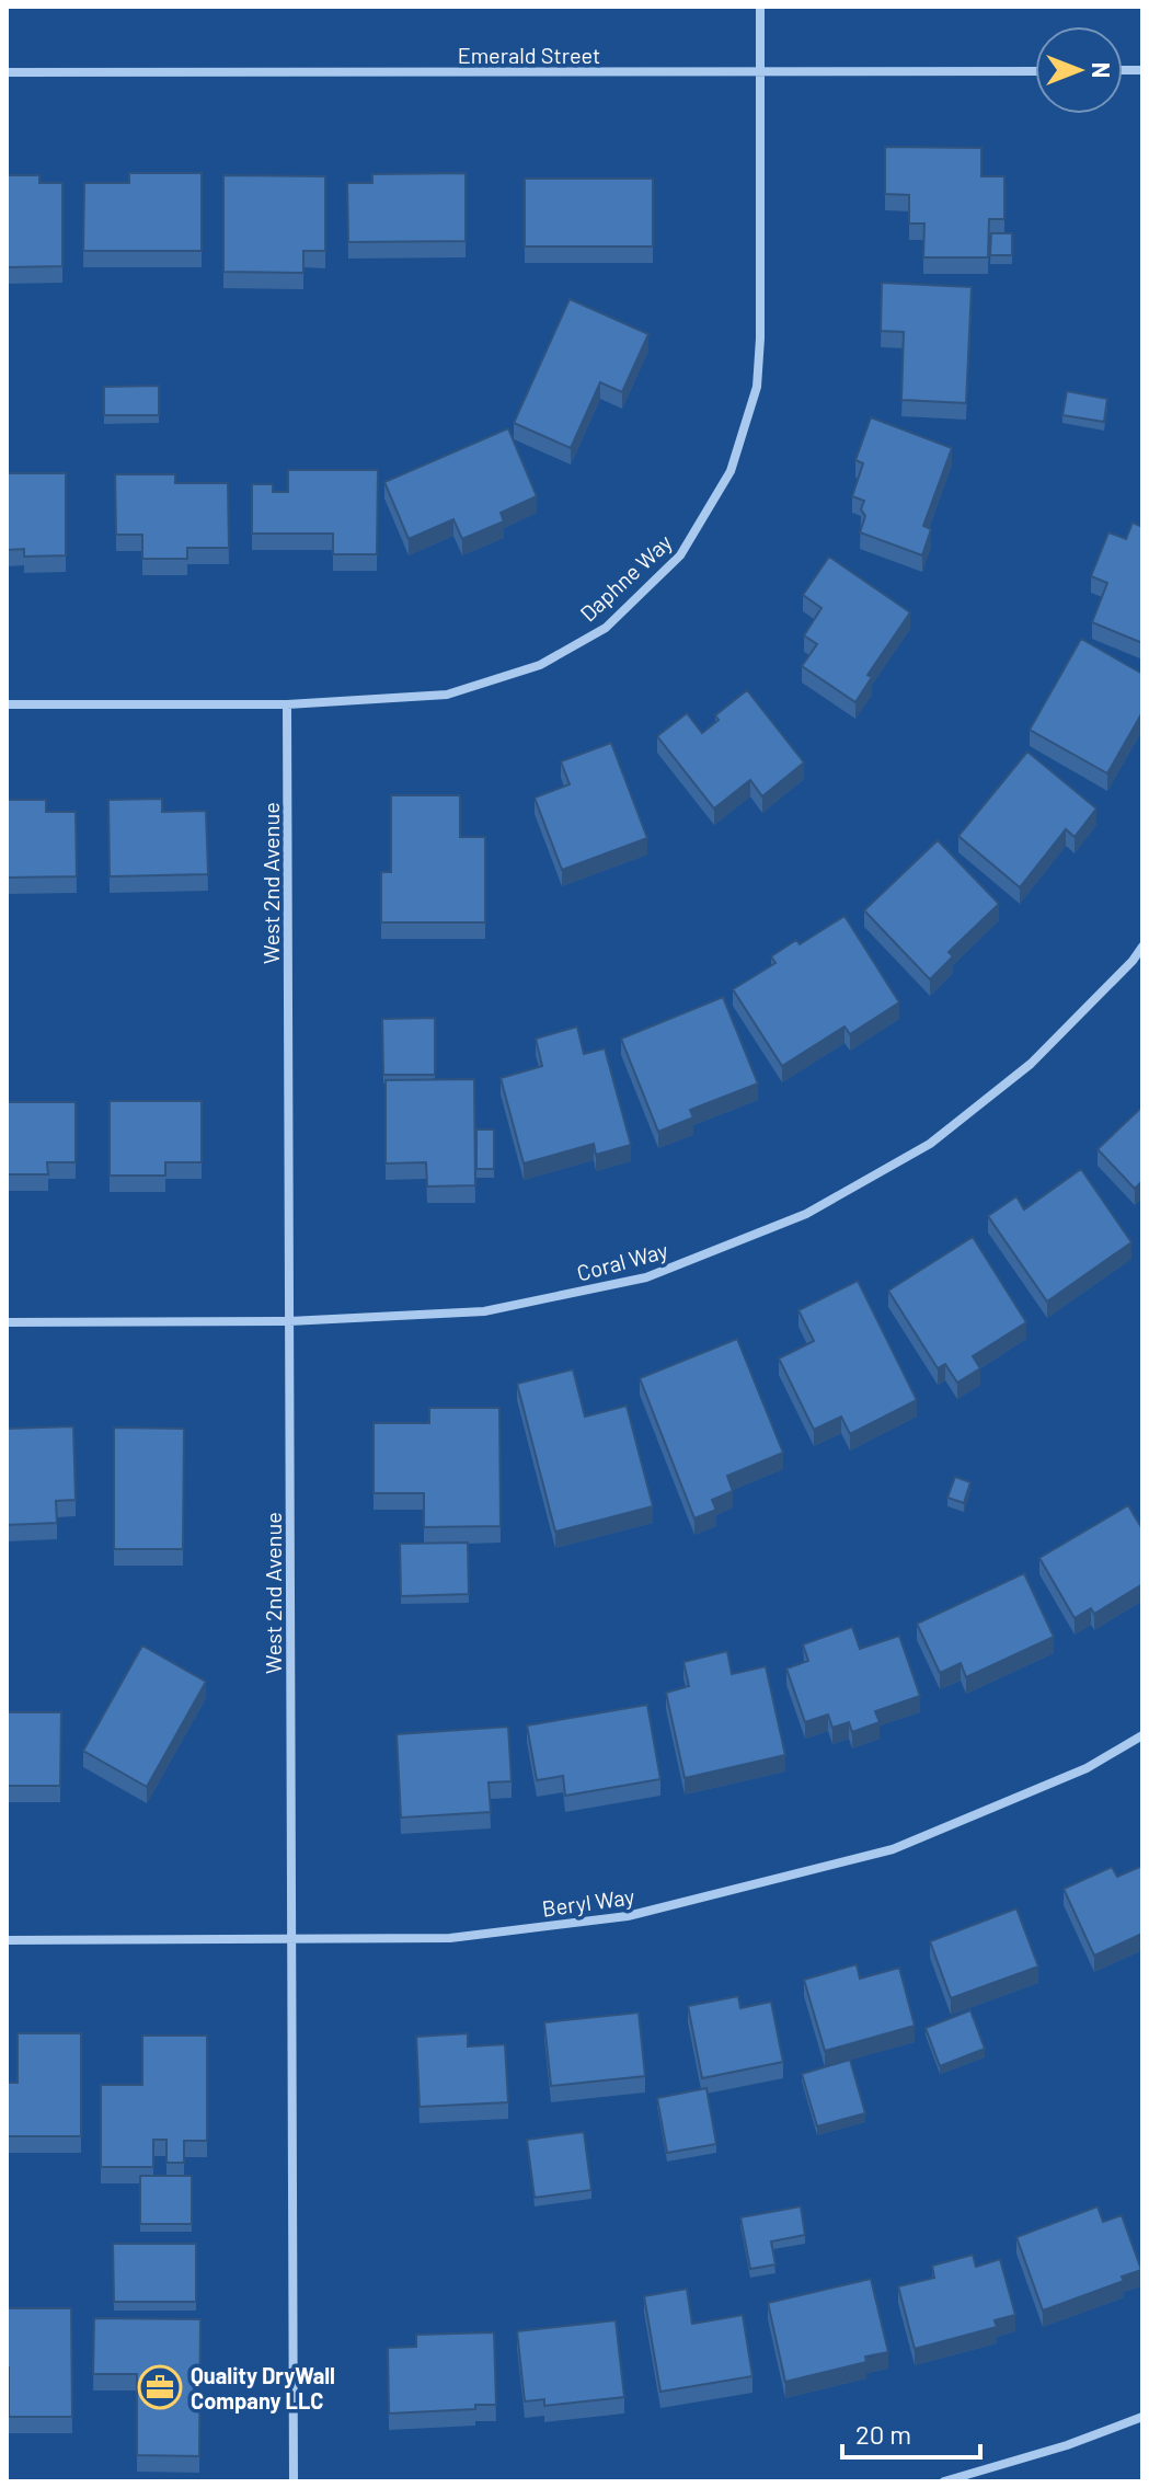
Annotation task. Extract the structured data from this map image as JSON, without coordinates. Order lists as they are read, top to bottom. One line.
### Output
{"streets":{"street":["Emerald Street","Daphne Way","West 2nd Avenue","Coral Way","Beryl Way"]},"crossings":[["Emerald Street","Daphne Way"],["Daphne Way","West 2nd Avenue"],["West 2nd Avenue","Coral Way"],["West 2nd Avenue","Beryl Way"]],"places":{"office":["Quality DryWall Company LLC"]},"scale_bar":"20 m","north":"right"}
